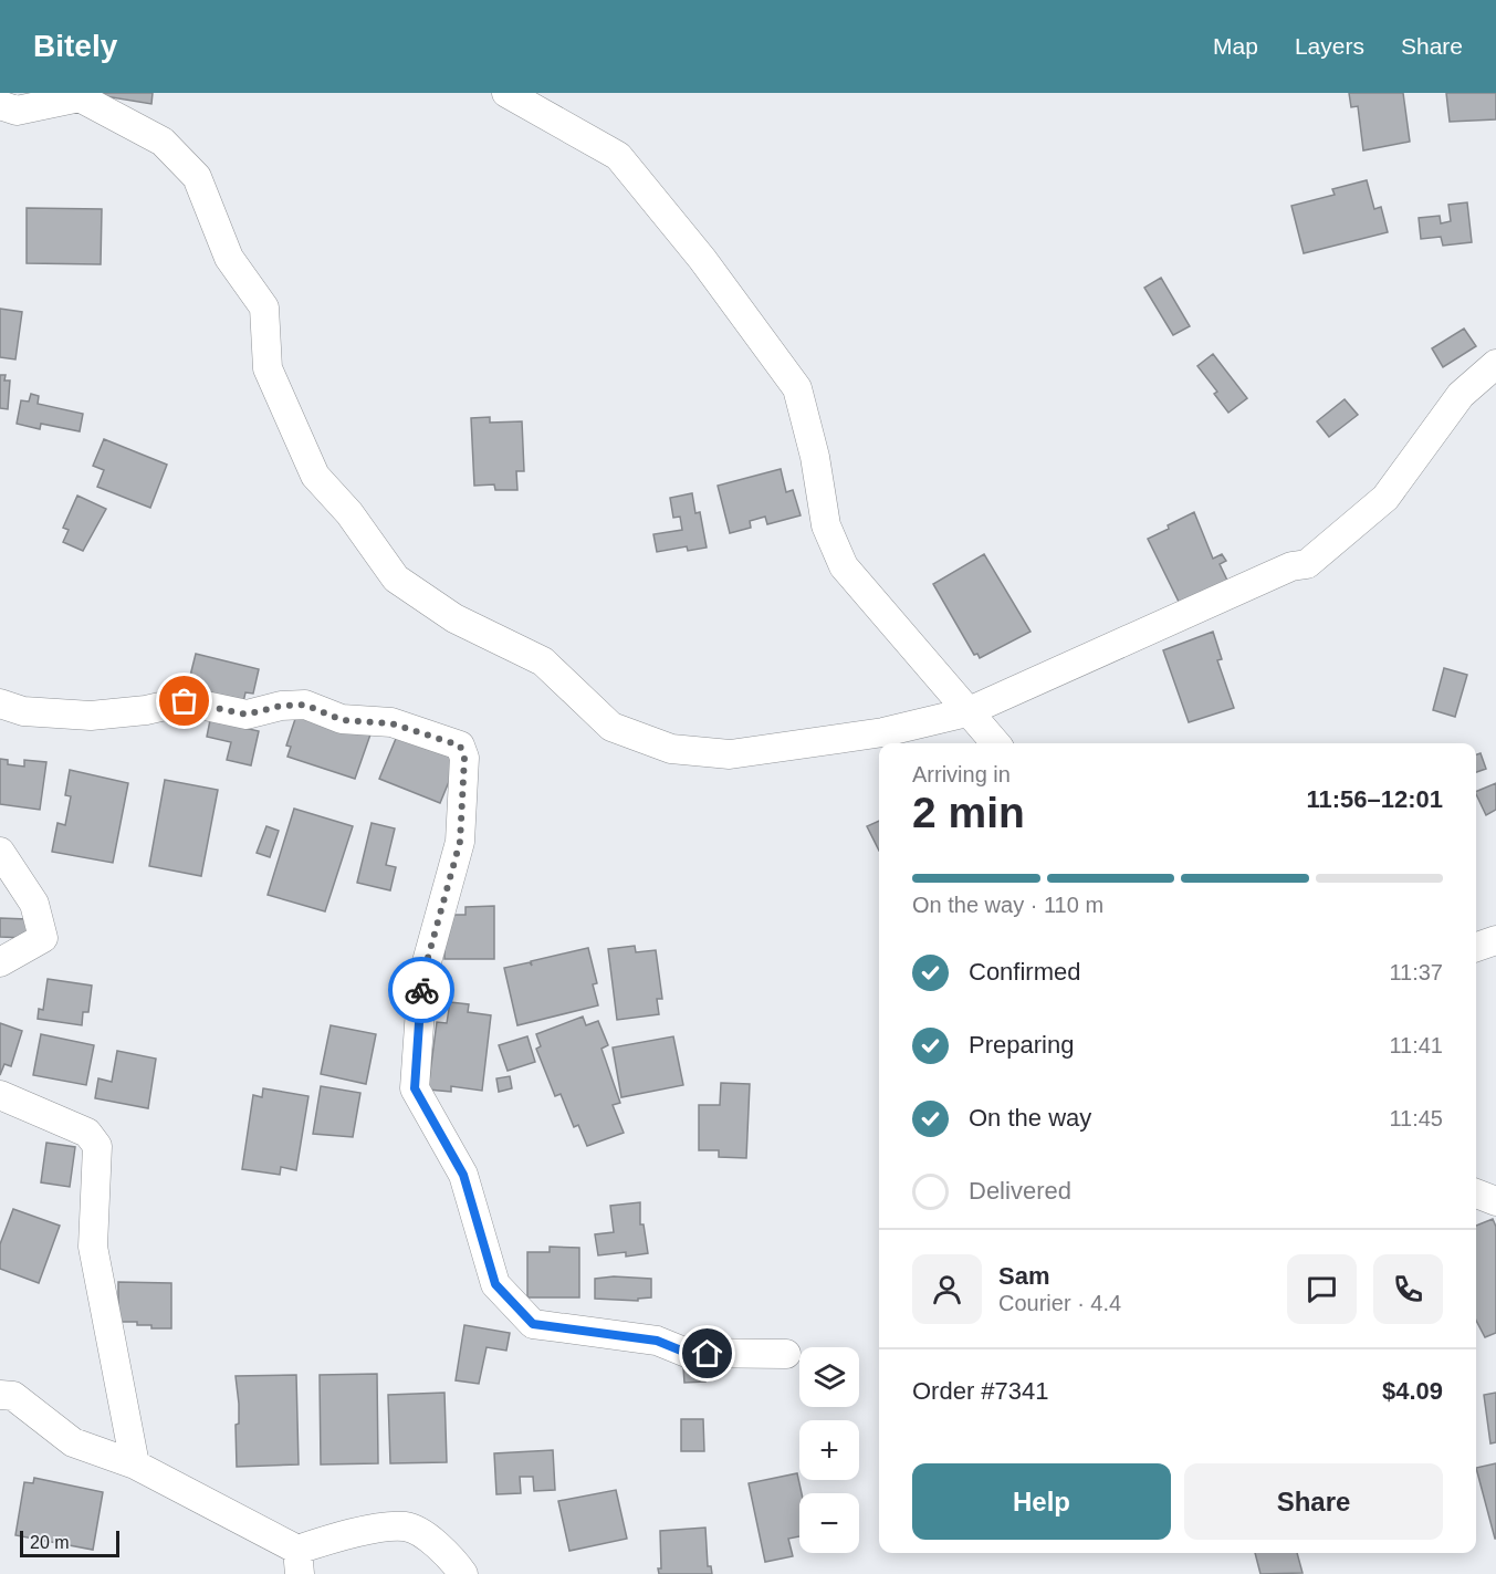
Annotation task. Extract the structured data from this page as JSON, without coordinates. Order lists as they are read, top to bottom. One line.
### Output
{"scale_bar":"20 m","page":{"header":"Bitely","nav":["Map","Layers","Share"],"heading":["2 min","Arriving in","11:56–12:01"],"panel":["Sam","Courier · 4.4","Order #7341","$4.09"],"bar":"On the way · 110 m","list":[["Confirmed","11:37"],["Preparing","11:41"],["On the way","11:45"],"Delivered"],"map_buttons":["+","−"],"buttons":["Help","Share"],"scale":"20 m"}}
